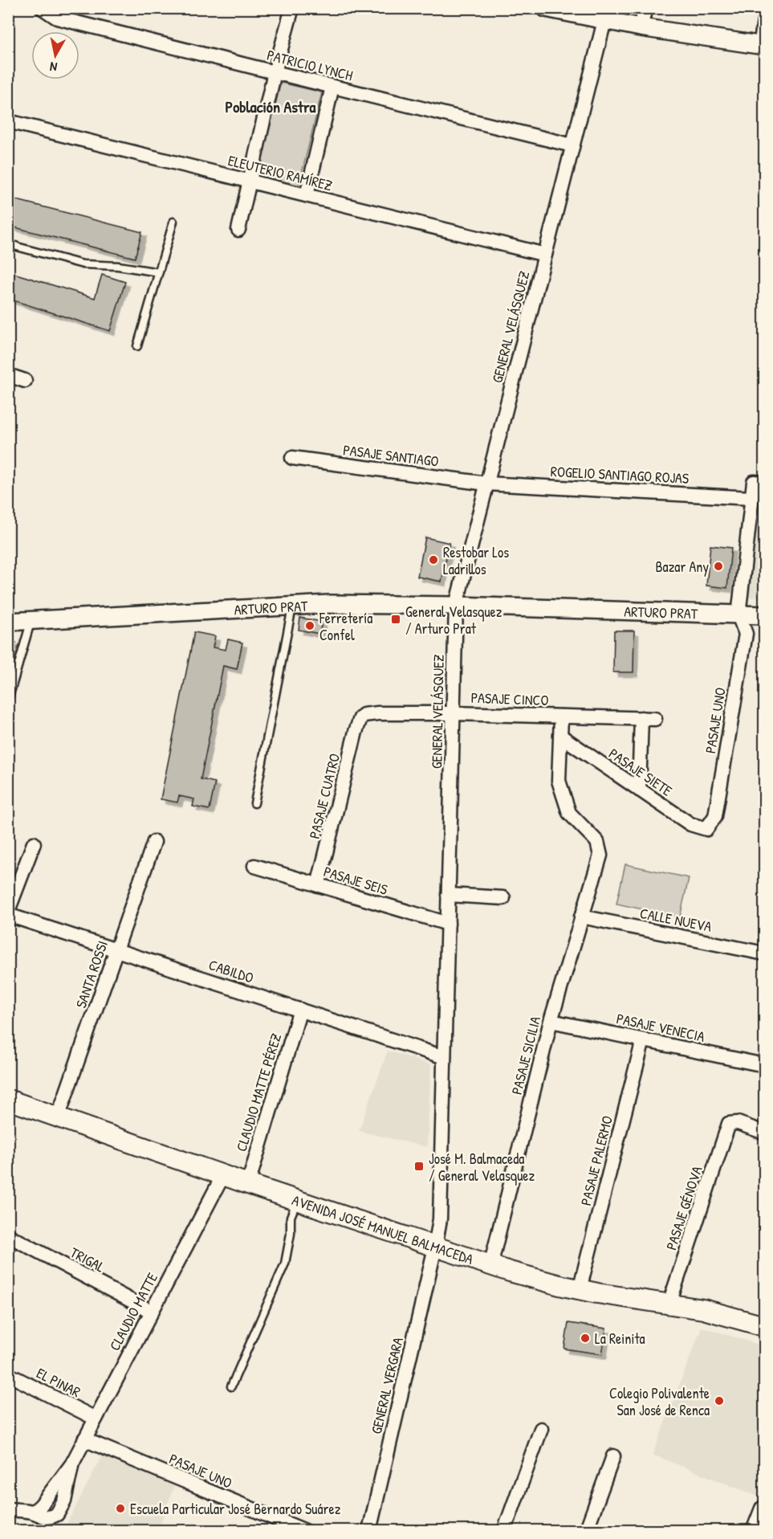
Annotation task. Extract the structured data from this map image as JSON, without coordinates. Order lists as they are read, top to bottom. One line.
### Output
{"streets":{"main road":["AVENIDA JOSÉ MANUEL BALMACEDA"],"street":["PATRICIO LYNCH","ELEUTERIO RAMÍREZ","GENERAL VELÁSQUEZ","PASAJE SANTIAGO","ROGELIO SANTIAGO ROJAS","ARTURO PRAT","PASAJE CINCO","PASAJE UNO","PASAJE SIETE","PASAJE CUATRO","PASAJE SEIS","CALLE NUEVA","CABILDO","SANTA ROSSI","PASAJE VENECIA","PASAJE SICILIA","CLAUDIO MATTE PÉREZ","PASAJE PALERMO","PASAJE GÉNOVA","TRIGAL","CLAUDIO MATTE","EL PINAR","GENERAL VERGARA"]},"crossings":[["PATRICIO LYNCH","GENERAL VELÁSQUEZ"],["ELEUTERIO RAMÍREZ","GENERAL VELÁSQUEZ"],["GENERAL VELÁSQUEZ","PASAJE SANTIAGO"],["GENERAL VELÁSQUEZ","ROGELIO SANTIAGO ROJAS"],["GENERAL VELÁSQUEZ","ARTURO PRAT"],["GENERAL VELÁSQUEZ","PASAJE CINCO"],["GENERAL VELÁSQUEZ","PASAJE SEIS"],["GENERAL VELÁSQUEZ","CABILDO"],["GENERAL VELÁSQUEZ","AVENIDA JOSÉ MANUEL BALMACEDA"],["GENERAL VELÁSQUEZ","GENERAL VERGARA"],["PASAJE SANTIAGO","ROGELIO SANTIAGO ROJAS"],["ARTURO PRAT","PASAJE UNO"],["PASAJE CINCO","PASAJE CUATRO"],["PASAJE UNO","PASAJE SIETE"],["PASAJE UNO","CLAUDIO MATTE"],["PASAJE SIETE","PASAJE SICILIA"],["PASAJE CUATRO","PASAJE SEIS"],["CALLE NUEVA","PASAJE SICILIA"],["CABILDO","SANTA ROSSI"],["CABILDO","CLAUDIO MATTE PÉREZ"],["SANTA ROSSI","AVENIDA JOSÉ MANUEL BALMACEDA"],["PASAJE VENECIA","PASAJE SICILIA"],["PASAJE VENECIA","PASAJE PALERMO"],["PASAJE SICILIA","AVENIDA JOSÉ MANUEL BALMACEDA"],["CLAUDIO MATTE PÉREZ","AVENIDA JOSÉ MANUEL BALMACEDA"],["PASAJE PALERMO","AVENIDA JOSÉ MANUEL BALMACEDA"],["PASAJE GÉNOVA","AVENIDA JOSÉ MANUEL BALMACEDA"],["AVENIDA JOSÉ MANUEL BALMACEDA","CLAUDIO MATTE"],["AVENIDA JOSÉ MANUEL BALMACEDA","GENERAL VERGARA"],["TRIGAL","CLAUDIO MATTE"],["CLAUDIO MATTE","EL PINAR"]],"districts":["Población Astra"],"places":{"other":["Restobar Los Ladrillos","Bazar Any","Ferretería Confel","La Reinita","Colegio Polivalente San José de Renca","Escuela Particular José Bernardo Suárez"],"transit":["General Velasquez / Arturo Prat","José M. Balmaceda / General Velasquez"]},"north":"bottom"}
